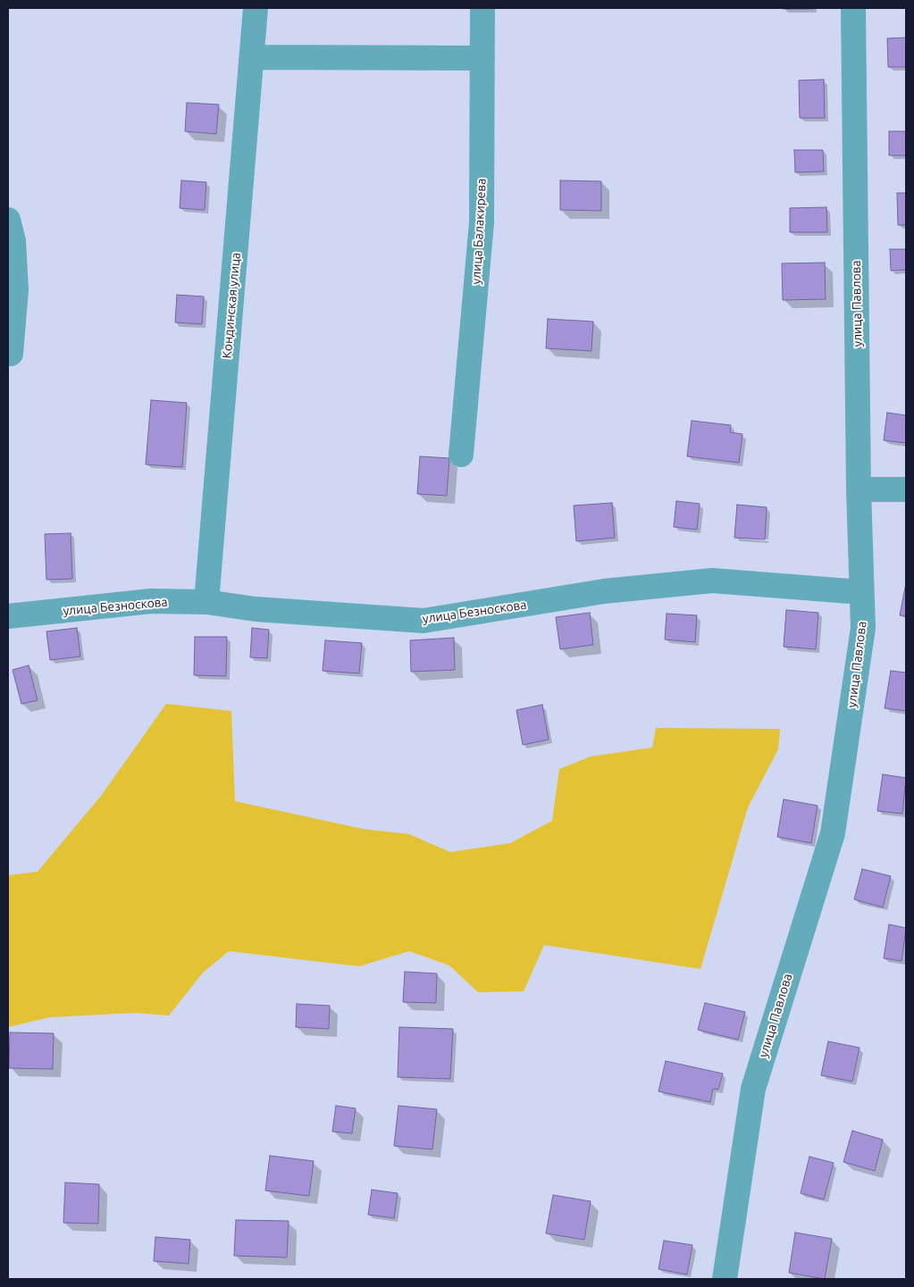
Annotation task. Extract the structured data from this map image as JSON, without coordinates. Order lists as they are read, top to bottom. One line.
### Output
{"streets":{"street":["улица Балакирева","улица Павлова","Кондинская улица","улица Безноскова"]},"crossings":[["улица Павлова","улица Безноскова"],["Кондинская улица","улица Безноскова"]]}
